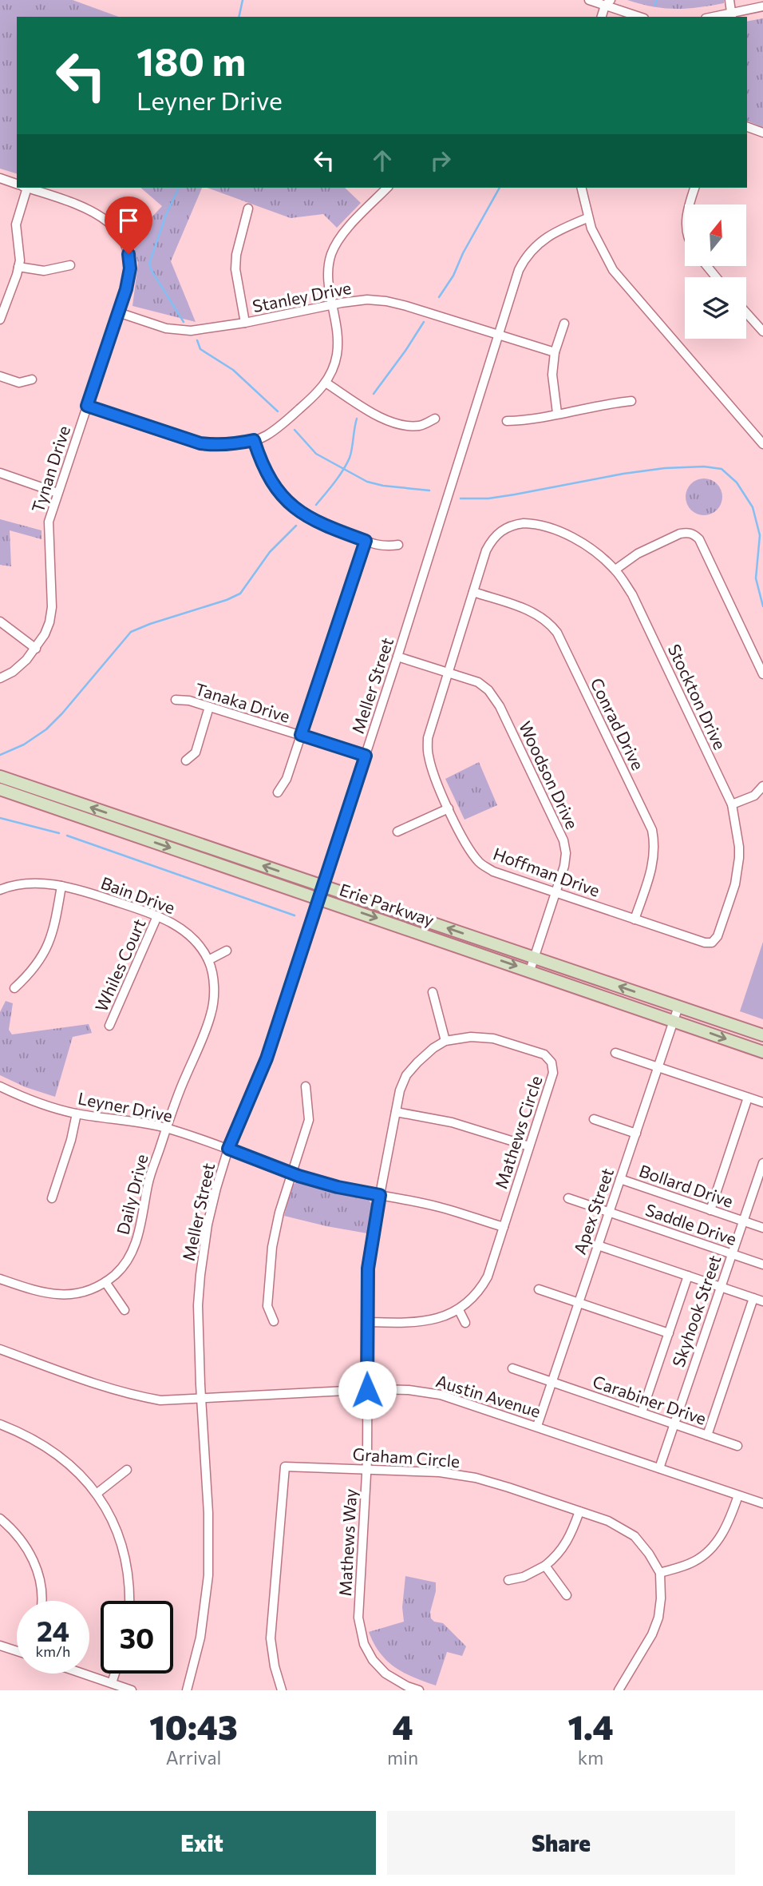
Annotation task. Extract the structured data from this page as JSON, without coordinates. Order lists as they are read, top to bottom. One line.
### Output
{"streets":{"main road":["Erie Parkway"],"street":["Stanley Drive","Tynan Drive","Meller Street","Stockton Drive","Tanaka Drive","Conrad Drive","Woodson Drive","Hoffman Drive","Bain Drive","Whiles Court","Leyner Drive","Mathews Circle","Bollard Drive","Daily Drive","Apex Street","Saddle Drive","Skyhook Street","Austin Avenue","Carabiner Drive","Graham Circle","Mathews Way"]},"crossings":[["Stanley Drive","Tynan Drive"],["Stanley Drive","Meller Street"],["Meller Street","Tanaka Drive"],["Meller Street","Woodson Drive"],["Meller Street","Erie Parkway"],["Meller Street","Leyner Drive"],["Meller Street","Austin Avenue"],["Stockton Drive","Hoffman Drive"],["Conrad Drive","Hoffman Drive"],["Woodson Drive","Hoffman Drive"],["Woodson Drive","Erie Parkway"],["Bain Drive","Whiles Court"],["Bain Drive","Leyner Drive"],["Bain Drive","Daily Drive"],["Erie Parkway","Apex Street"],["Leyner Drive","Mathews Circle"],["Leyner Drive","Daily Drive"],["Mathews Circle","Austin Avenue"],["Mathews Circle","Mathews Way"],["Bollard Drive","Apex Street"],["Bollard Drive","Skyhook Street"],["Apex Street","Saddle Drive"],["Apex Street","Austin Avenue"],["Apex Street","Carabiner Drive"],["Saddle Drive","Skyhook Street"],["Skyhook Street","Austin Avenue"],["Skyhook Street","Carabiner Drive"],["Austin Avenue","Mathews Way"],["Graham Circle","Mathews Way"]],"north":"top","page":{"turn":["180 m","Leyner Drive"],"speed":"24 km/h","limit":"30","eta":["10:43","Arrival","4","min","1.4","km"],"buttons":["Exit","Share"]}}
